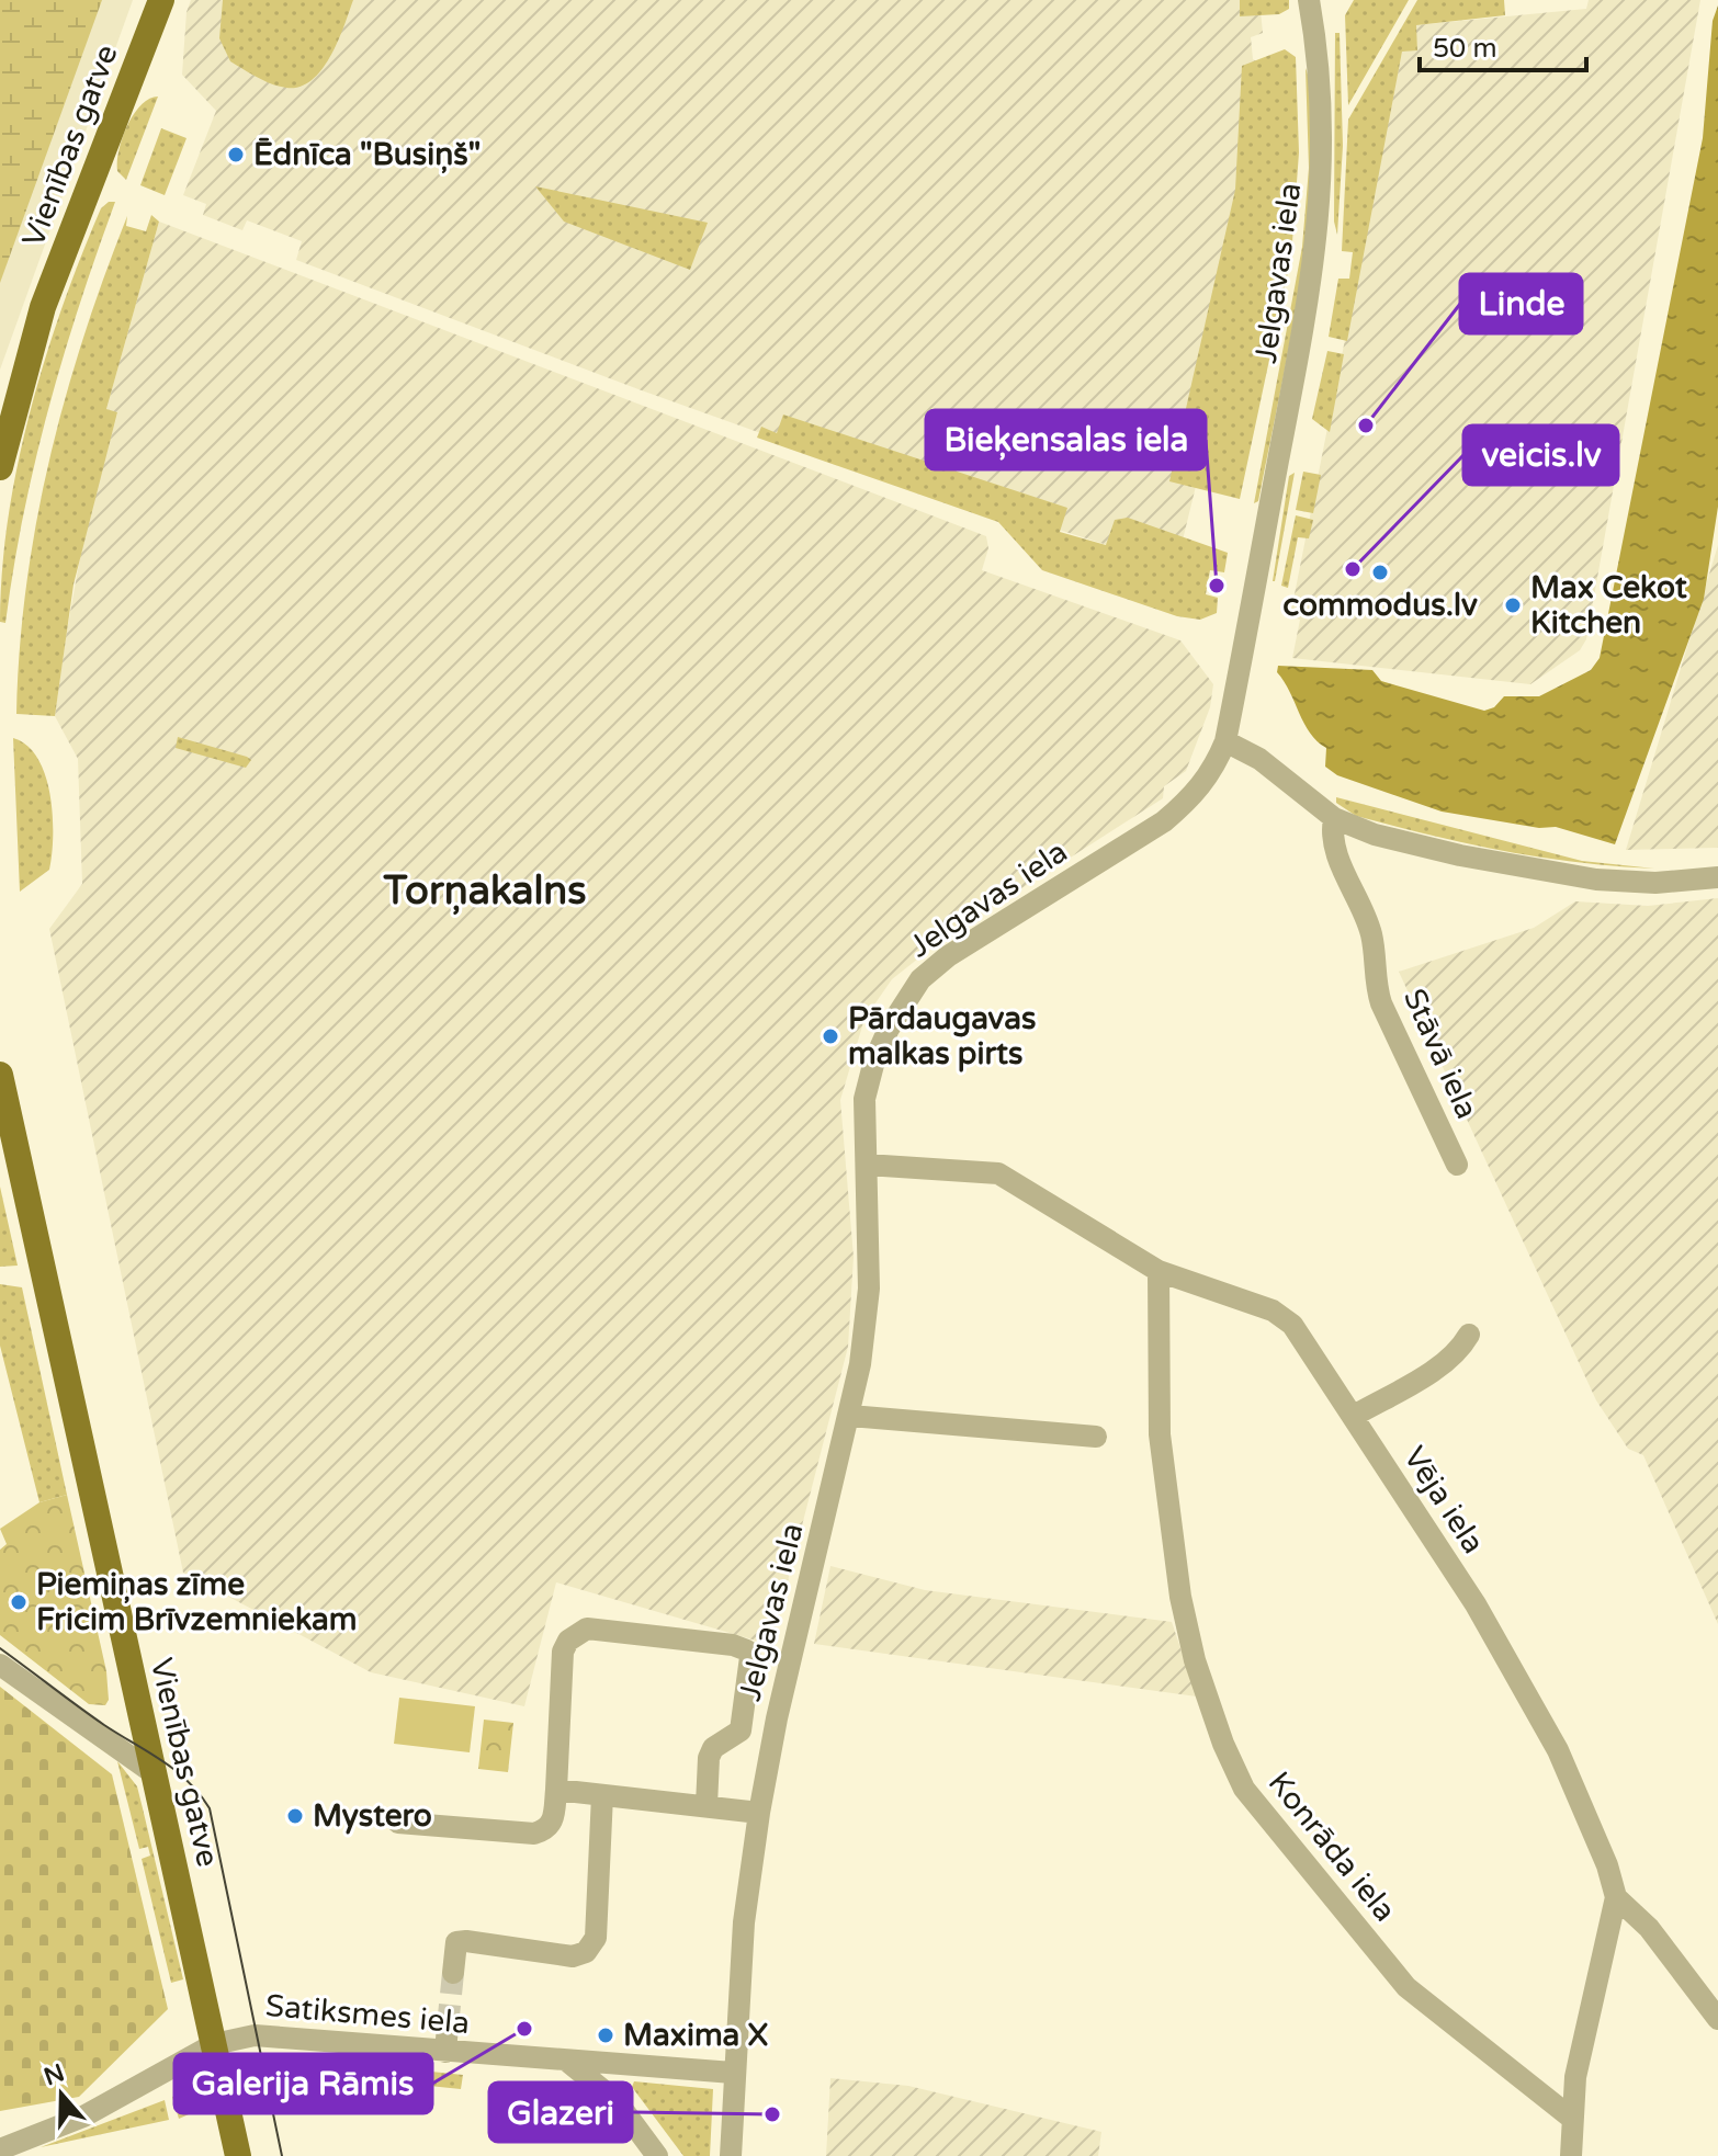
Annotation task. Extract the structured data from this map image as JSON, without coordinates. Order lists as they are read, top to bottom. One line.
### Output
{"streets":{"main road":["Vienības gatve"],"street":["Jelgavas iela","Stāvā iela","Vēja iela","Konrāda iela","Satiksmes iela"]},"crossings":[["Vienības gatve","Satiksmes iela"],["Jelgavas iela","Vēja iela"],["Jelgavas iela","Satiksmes iela"],["Vēja iela","Konrāda iela"]],"districts":["Torņakalns"],"places":["Ēdnīca \"Busiņš\"","Linde","veicis.lv","commodus.lv","Bieķensalas iela","Max Cekot Kitchen","Pārdaugavas malkas pirts","Piemiņas zīme Fricim Brīvzemniekam","Mystero","Galerija Rāmis","Maxima X","Glazeri"],"scale_bar":"50 m","north":"top"}
